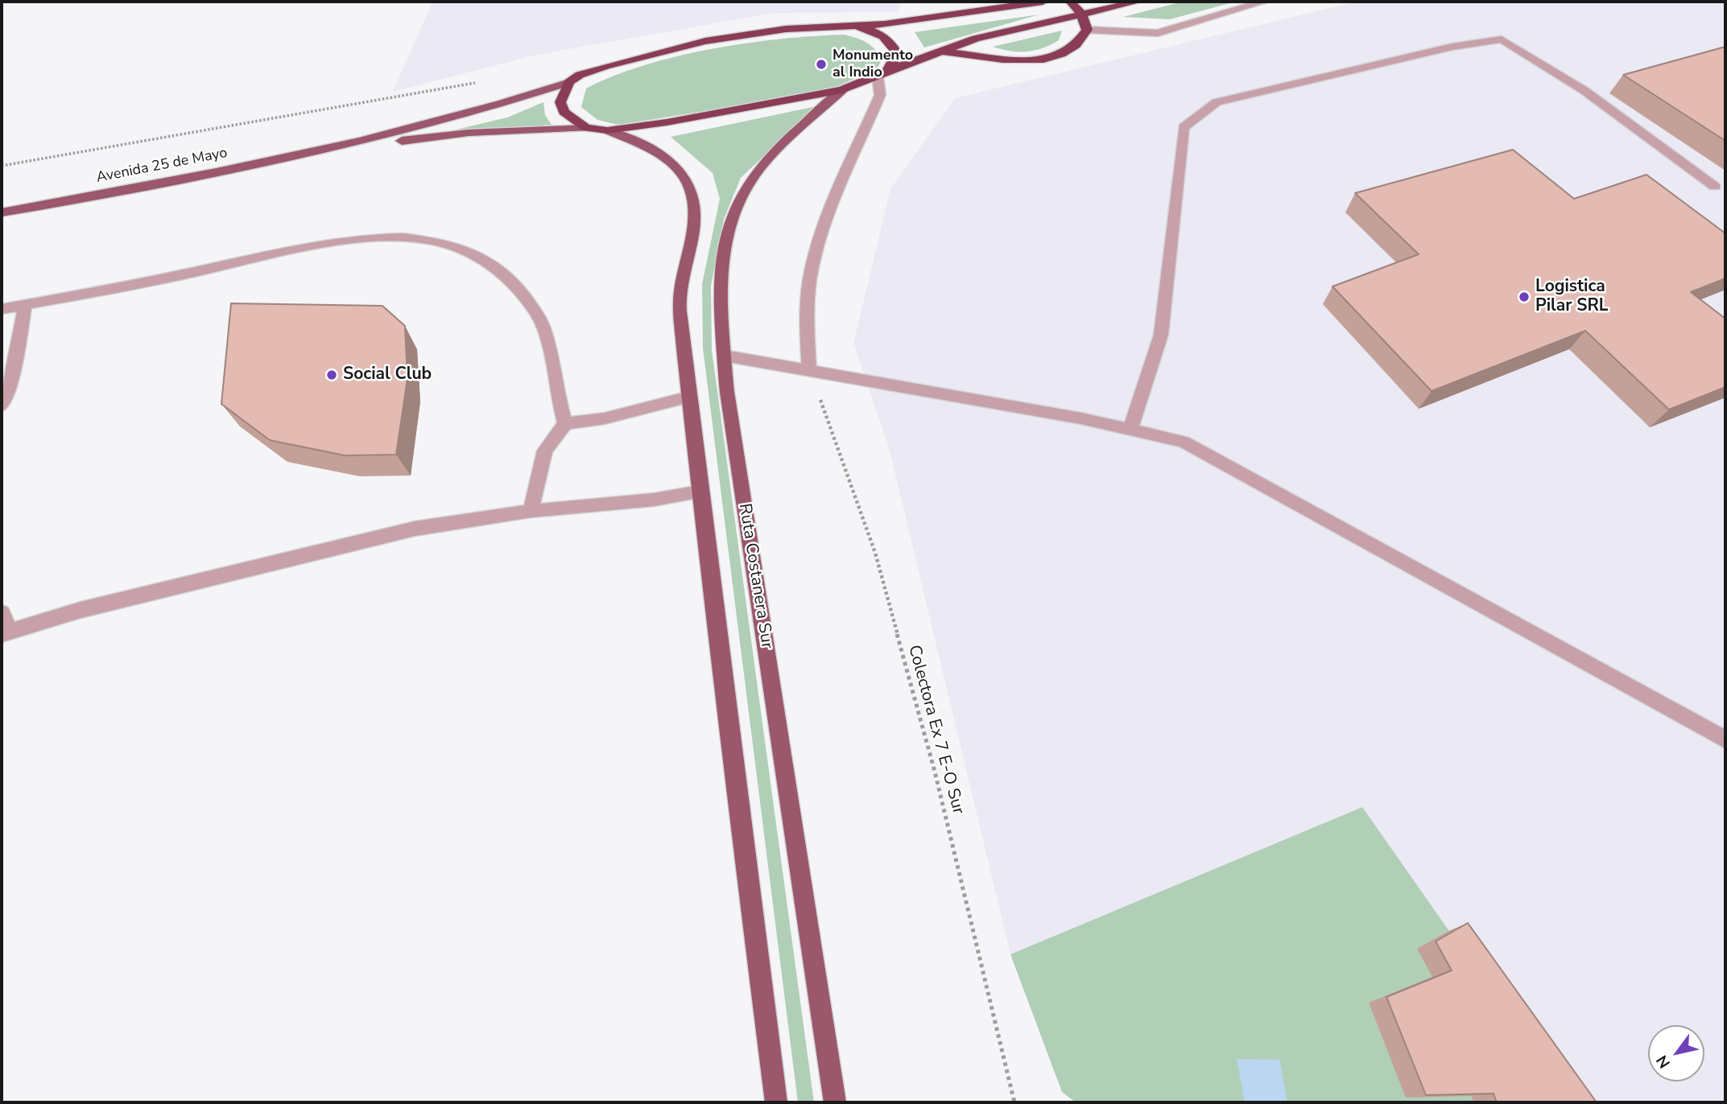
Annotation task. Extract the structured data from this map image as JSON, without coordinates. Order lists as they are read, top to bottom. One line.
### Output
{"streets":{"main road":["Avenida 25 de Mayo","Ruta Costanera Sur"],"path":["Colectora Ex 7 E-O Sur"]},"places":["Monumento al Indio","Logistica Pilar SRL","Social Club"],"north":"bottom left"}
